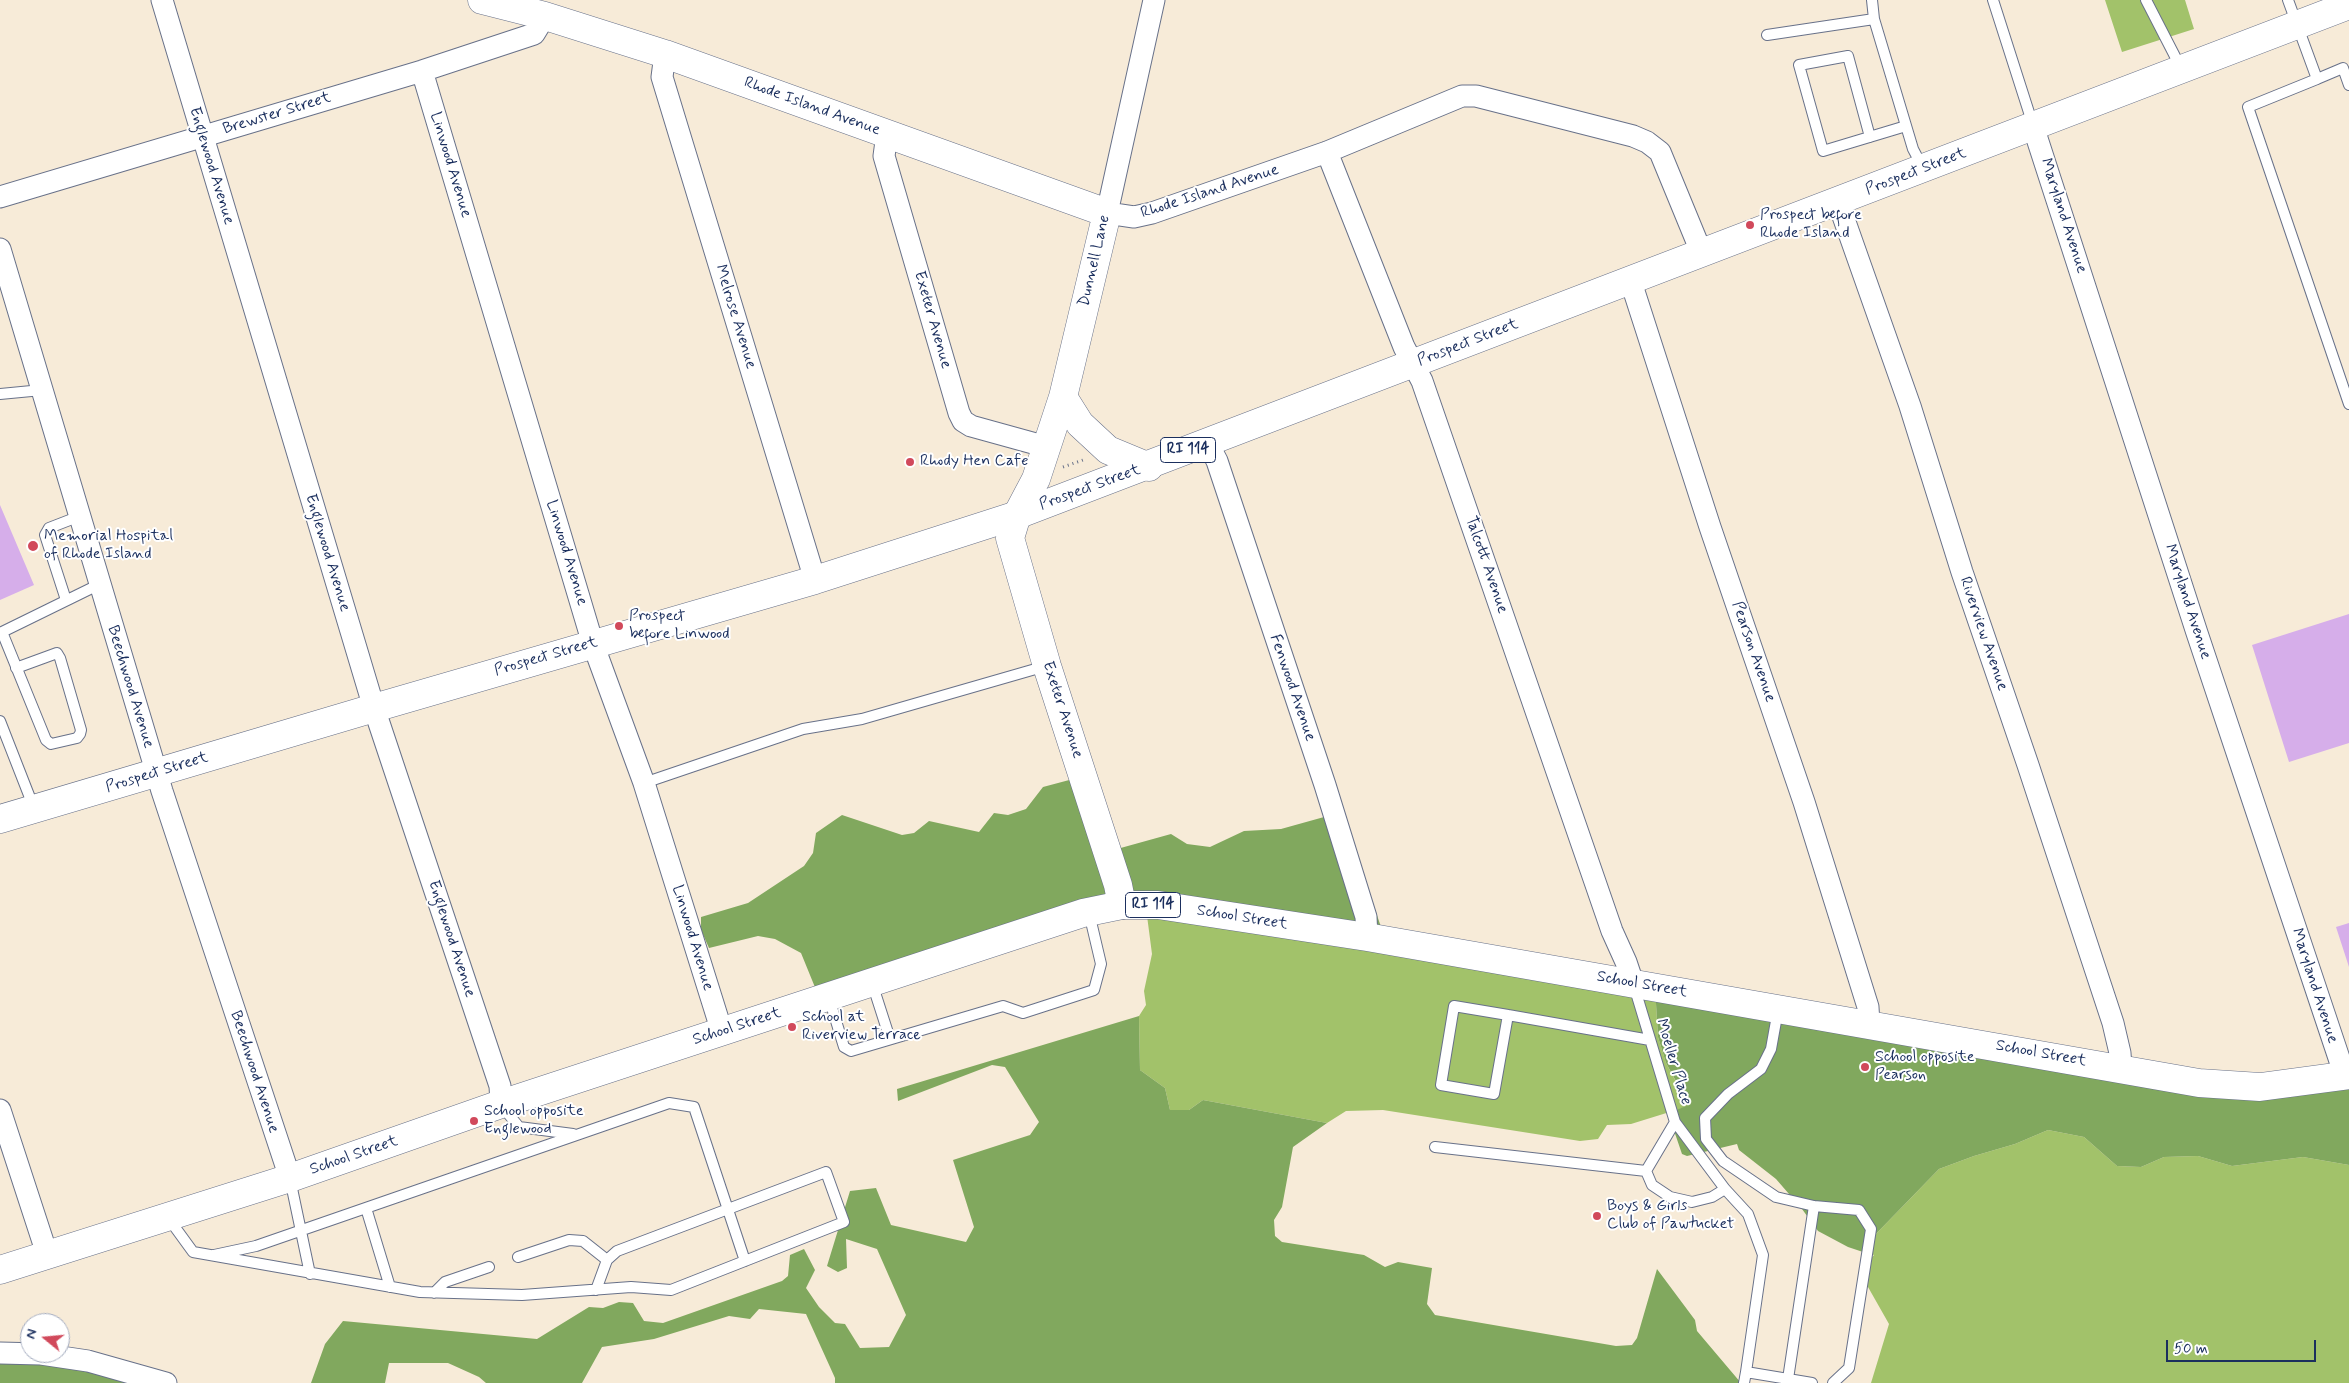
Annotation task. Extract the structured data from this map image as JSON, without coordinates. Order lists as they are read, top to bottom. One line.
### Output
{"streets":{"main road":["Rhode Island Avenue","Prospect Street","Dunnell Lane","Exeter Avenue","RI 114","School Street"],"street":["Brewster Street","Linwood Avenue","Englewood Avenue","Maryland Avenue","Melrose Avenue","Talcott Avenue","Riverview Avenue","Pearson Avenue","Beechwood Avenue","Fenwood Avenue"],"lane":["Moeller Place"]},"crossings":[["Rhode Island Avenue","Brewster Street"],["Rhode Island Avenue","Prospect Street"],["Rhode Island Avenue","Dunnell Lane"],["Rhode Island Avenue","Melrose Avenue"],["Rhode Island Avenue","Exeter Avenue"],["Rhode Island Avenue","Talcott Avenue"],["Brewster Street","Linwood Avenue"],["Brewster Street","Englewood Avenue"],["Linwood Avenue","Prospect Street"],["Linwood Avenue","School Street"],["Englewood Avenue","Prospect Street"],["Englewood Avenue","School Street"],["Prospect Street","Maryland Avenue"],["Prospect Street","Dunnell Lane"],["Prospect Street","Melrose Avenue"],["Prospect Street","Exeter Avenue"],["Prospect Street","Talcott Avenue"],["Prospect Street","Riverview Avenue"],["Prospect Street","Pearson Avenue"],["Prospect Street","Beechwood Avenue"],["Prospect Street","Fenwood Avenue"],["Maryland Avenue","School Street"],["Dunnell Lane","Exeter Avenue"],["Exeter Avenue","School Street"],["Talcott Avenue","School Street"],["Talcott Avenue","Moeller Place"],["Riverview Avenue","School Street"],["Pearson Avenue","School Street"],["Beechwood Avenue","School Street"],["Fenwood Avenue","School Street"],["School Street","Moeller Place"]],"places":["Prospect before Rhode Island","Rhody Hen Cafe","Memorial Hospital of Rhode Island","Prospect before Linwood","School at Riverview Terrace","School opposite Pearson","School opposite Englewood","Boys & Girls Club of Pawtucket"],"scale_bar":"50 m","north":"left"}
